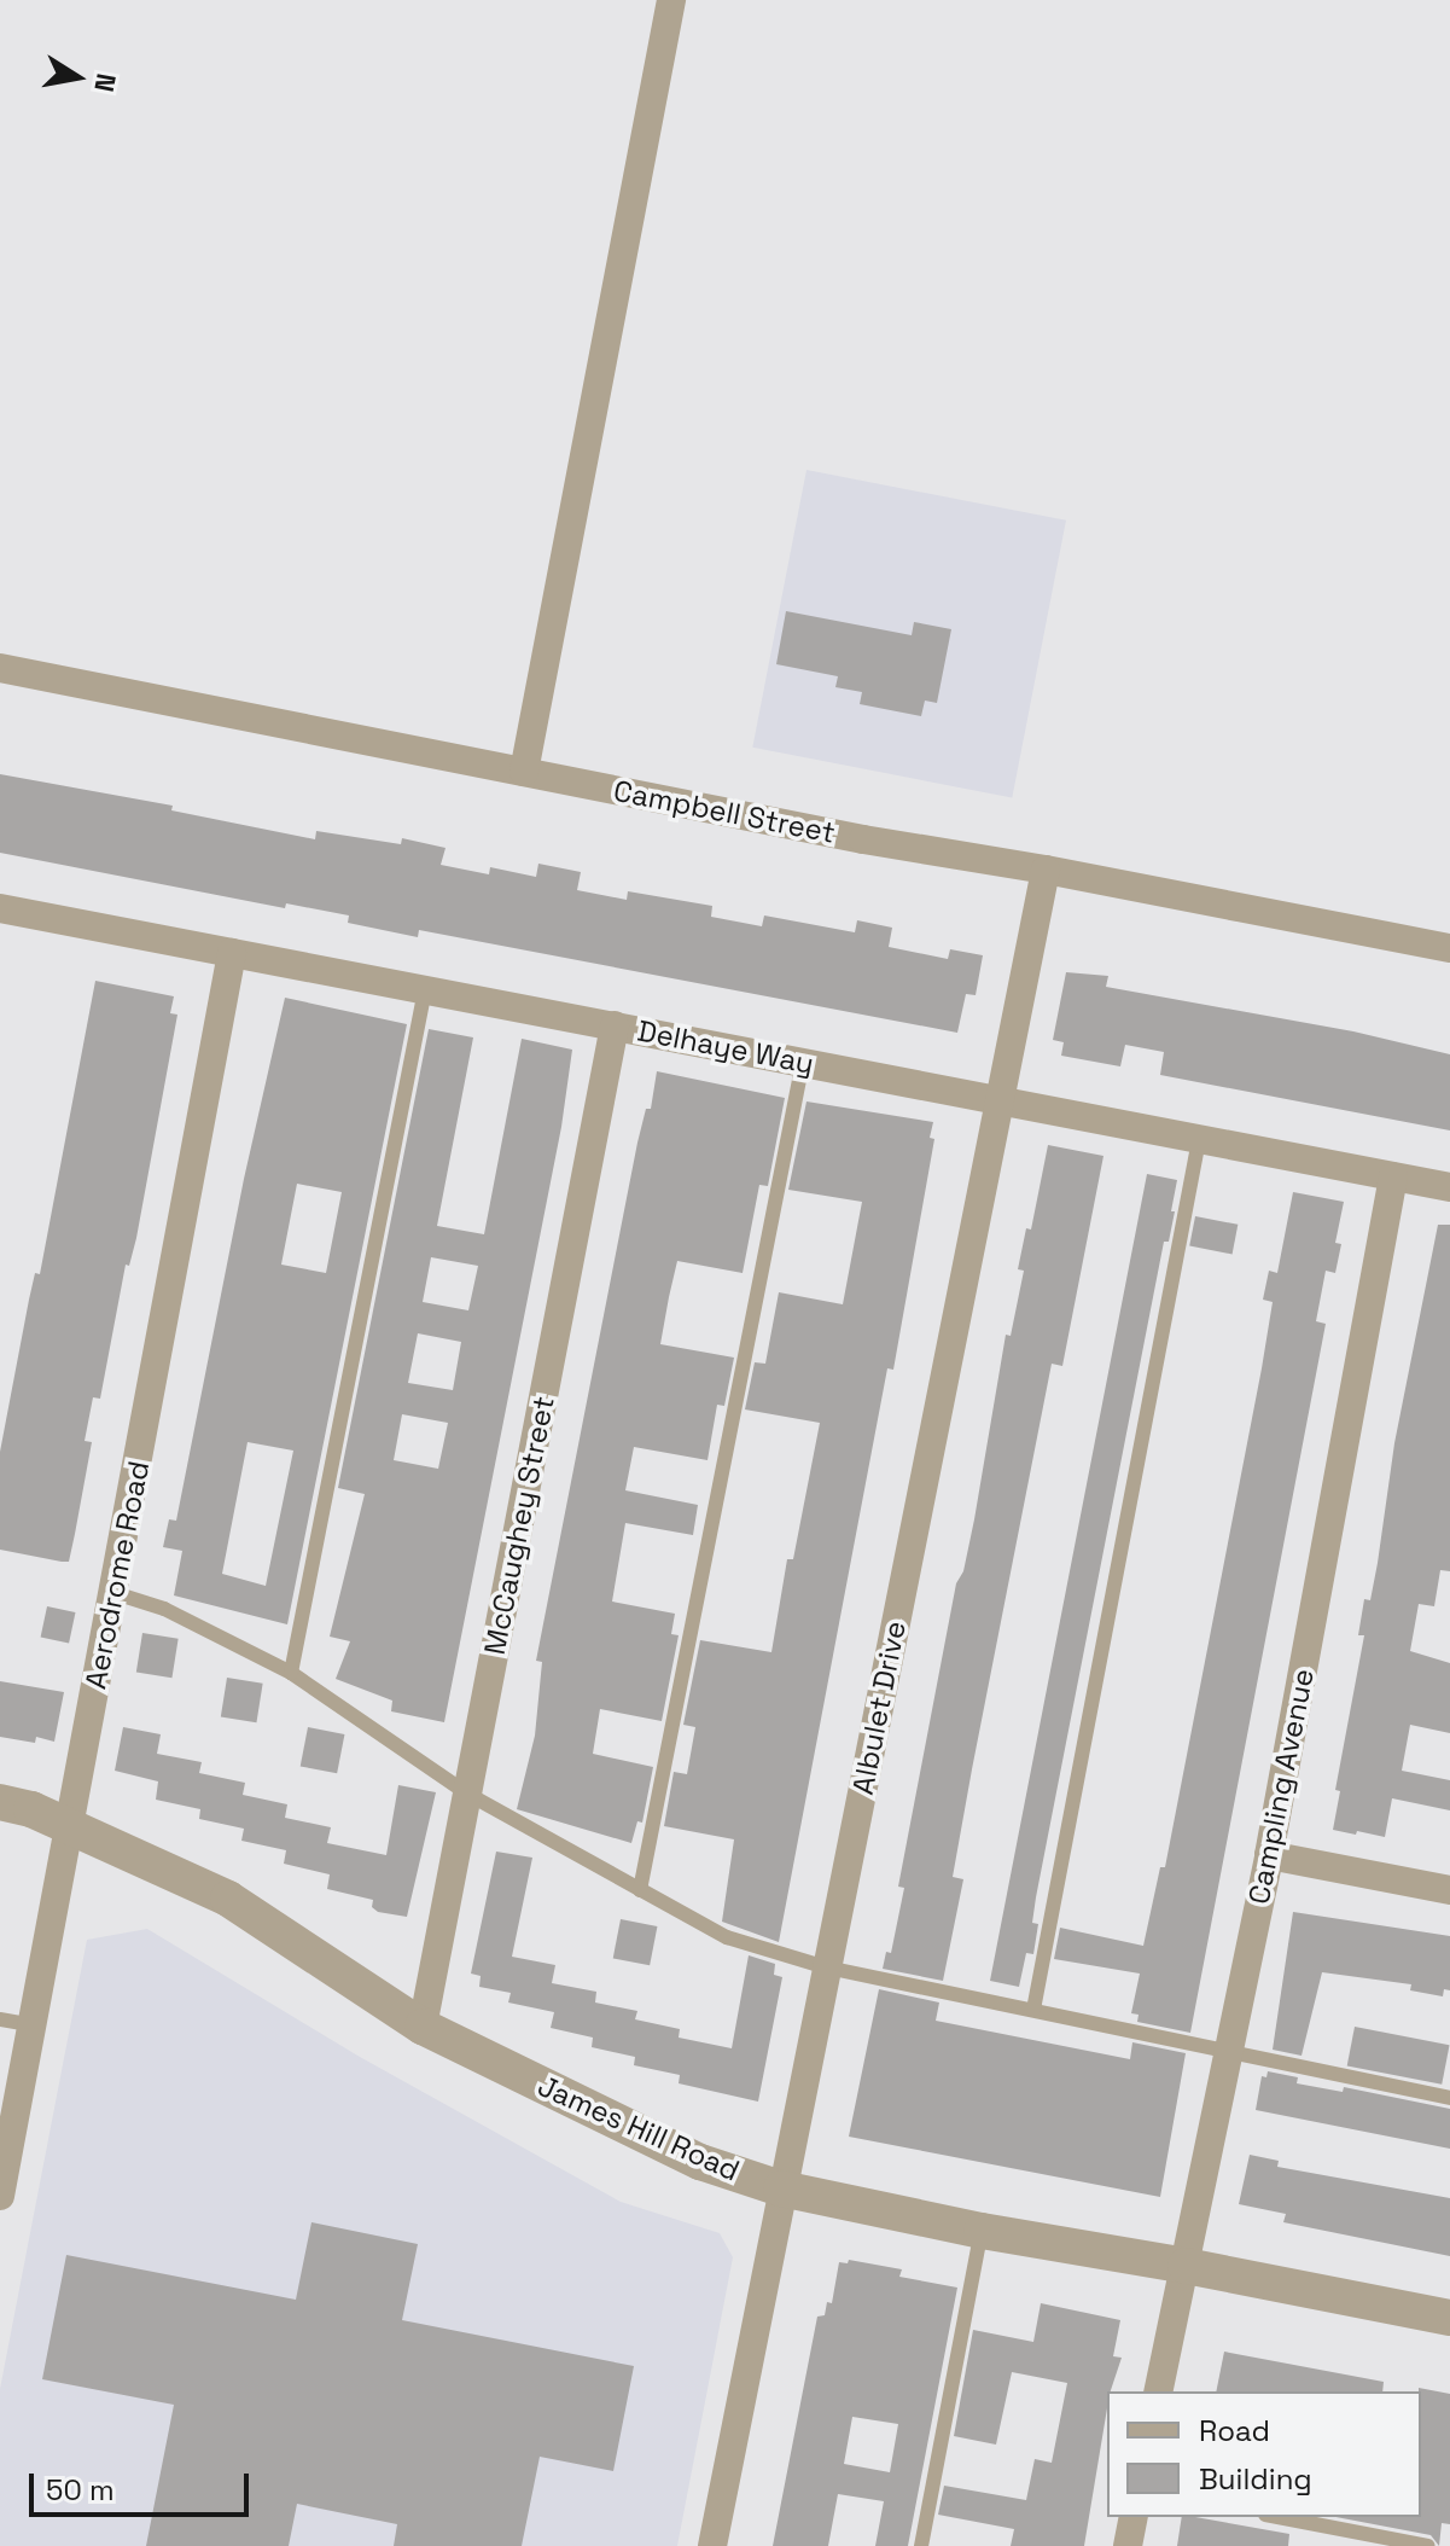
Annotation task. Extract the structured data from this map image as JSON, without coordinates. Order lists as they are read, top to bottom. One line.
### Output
{"streets":{"street":["Campbell Street","Delhaye Way","McCaughey Street","Aerodrome Road","Albulet Drive","Campling Avenue","James Hill Road"]},"crossings":[["Campbell Street","Albulet Drive"],["Delhaye Way","McCaughey Street"],["Delhaye Way","Aerodrome Road"],["Delhaye Way","Albulet Drive"],["Delhaye Way","Campling Avenue"],["McCaughey Street","James Hill Road"],["Aerodrome Road","James Hill Road"],["Albulet Drive","James Hill Road"],["Campling Avenue","James Hill Road"]],"legend":["Road","Building"],"scale_bar":"50 m","north":"right"}
